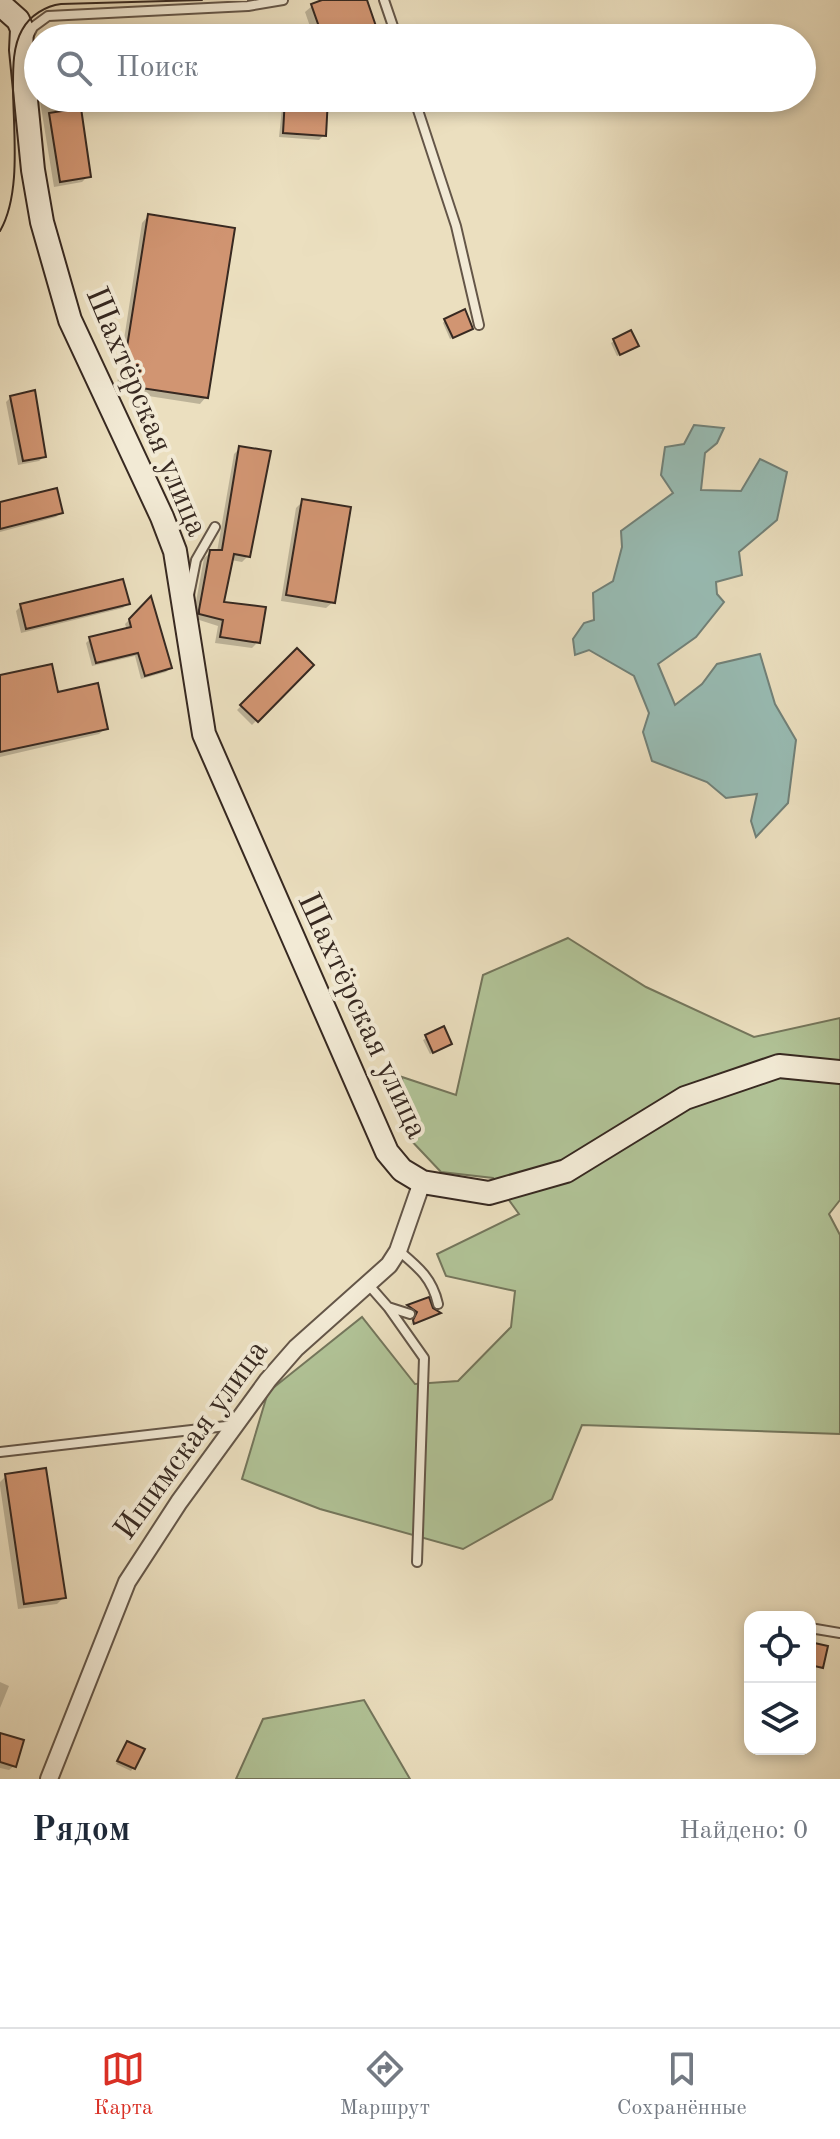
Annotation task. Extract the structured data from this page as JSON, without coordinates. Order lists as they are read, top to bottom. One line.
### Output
{"streets":{"main road":["Шахтёрская улица"],"street":["Ишимская улица"]},"crossings":[["Шахтёрская улица","Ишимская улица"]],"page":{"search":"Поиск","heading":["Рядом","Найдено: 0"],"nav":["Карта","Маршрут","Сохранённые"]}}
